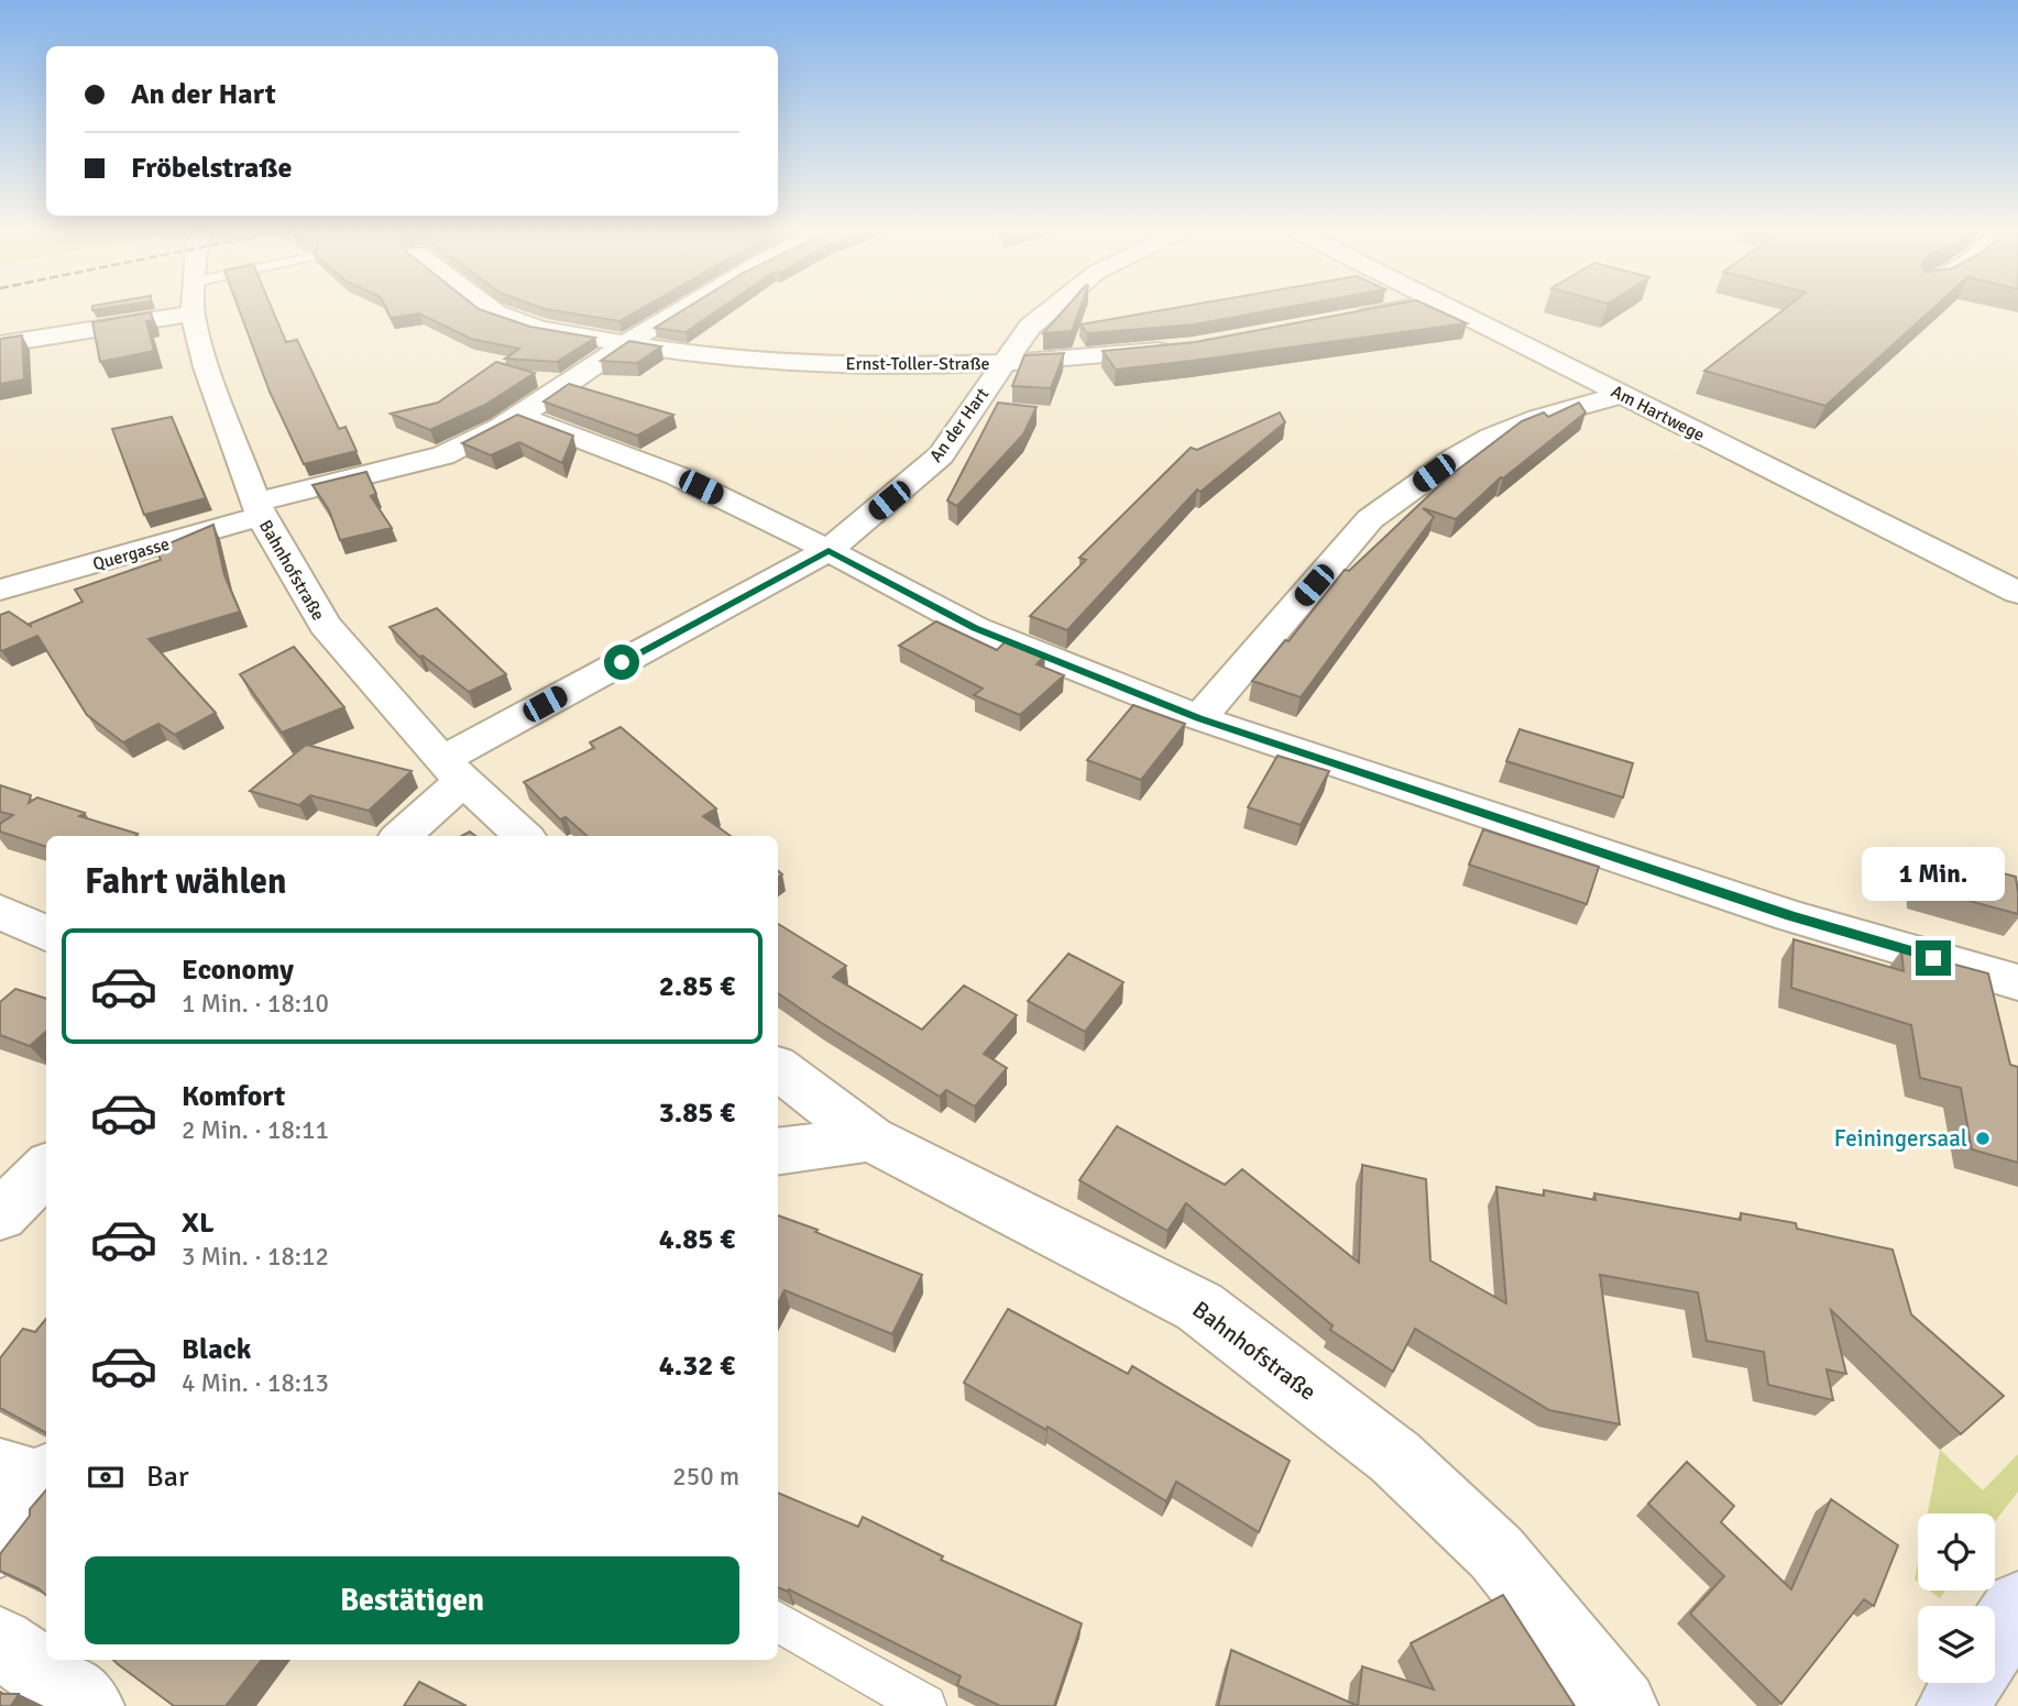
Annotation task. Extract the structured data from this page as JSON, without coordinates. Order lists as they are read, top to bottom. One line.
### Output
{"streets":{"street":["Ernst-Toller-Straße","Am Hartwege","An der Hart","Quergasse","Bahnhofstraße"]},"crossings":[["Ernst-Toller-Straße","An der Hart"],["Ernst-Toller-Straße","Quergasse"],["An der Hart","Bahnhofstraße"],["Quergasse","Bahnhofstraße"]],"places":["Feiningersaal"],"page":{"banner":["An der Hart","Fröbelstraße"],"heading":"Fahrt wählen","bubble":"1 Min.","list":[{"name":"Economy","note":"1 Min. · 18:10","value":"2.85 €"},{"name":"Komfort","note":"2 Min. · 18:11","value":"3.85 €"},{"name":"XL","note":"3 Min. · 18:12","value":"4.85 €"},{"name":"Black","note":"4 Min. · 18:13","value":"4.32 €"}],"pay":["Bar","250 m"],"buttons":"Bestätigen"}}
